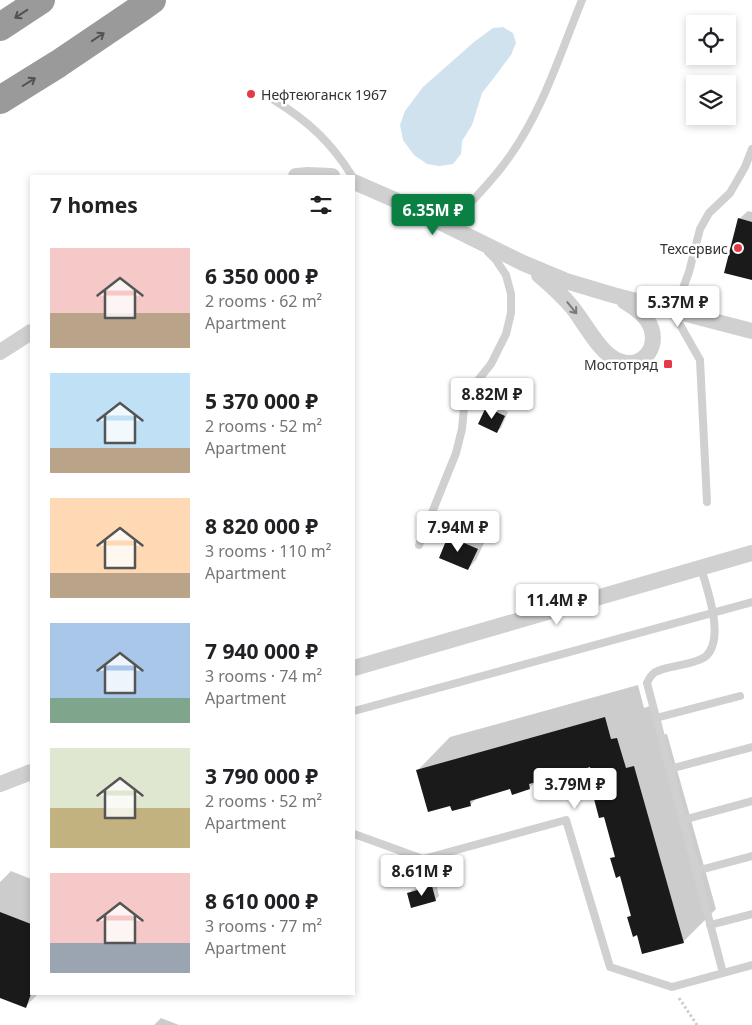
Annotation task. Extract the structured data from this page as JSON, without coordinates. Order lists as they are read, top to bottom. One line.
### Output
{"places":{"other":["Нефтеюганск 1967","Техсервис"],"transit":["Мостотряд"]},"page":{"heading":"7 homes","price":["6.35M ₽","5.37M ₽","8.82M ₽","7.94M ₽","11.4M ₽","3.79M ₽","8.61M ₽"],"list":[{"name":"6 350 000 ₽","note":"2 rooms · 62 m² · Apartment"},{"name":"5 370 000 ₽","note":"2 rooms · 52 m² · Apartment"},{"name":"8 820 000 ₽","note":"3 rooms · 110 m² · Apartment"},{"name":"7 940 000 ₽","note":"3 rooms · 74 m² · Apartment"},{"name":"3 790 000 ₽","note":"2 rooms · 52 m² · Apartment"},{"name":"8 610 000 ₽","note":"3 rooms · 77 m² · Apartment"}]}}
